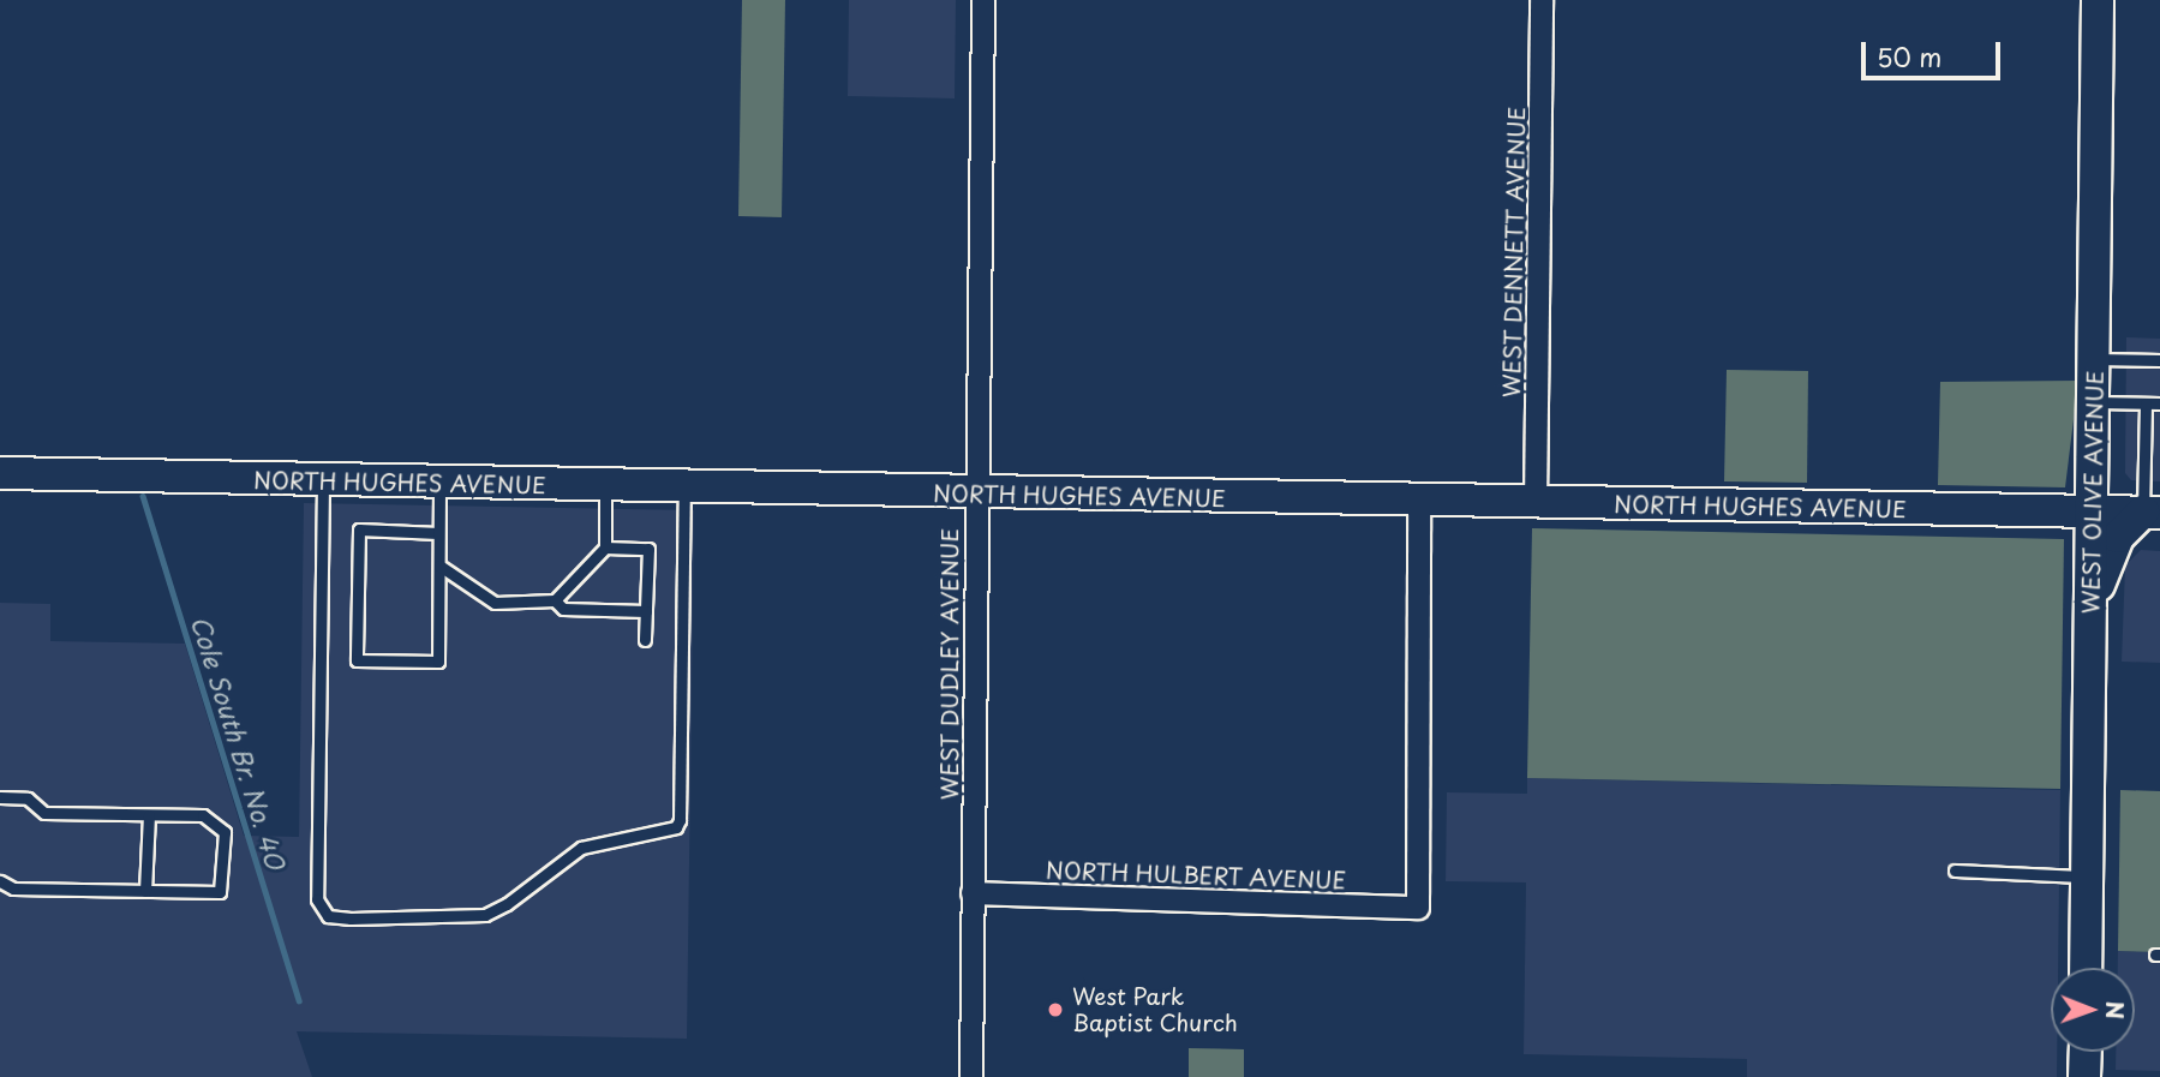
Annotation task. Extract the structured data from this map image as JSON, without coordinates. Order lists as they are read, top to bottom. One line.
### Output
{"streets":{"street":["WEST DENNETT AVENUE","NORTH HUGHES AVENUE","WEST OLIVE AVENUE","WEST DUDLEY AVENUE","NORTH HULBERT AVENUE"]},"crossings":[["WEST DENNETT AVENUE","NORTH HUGHES AVENUE"],["NORTH HUGHES AVENUE","WEST OLIVE AVENUE"],["NORTH HUGHES AVENUE","WEST DUDLEY AVENUE"],["NORTH HUGHES AVENUE","NORTH HULBERT AVENUE"],["WEST DUDLEY AVENUE","NORTH HULBERT AVENUE"]],"water":["Cole South Br. No. 40"],"places":["West Park Baptist Church"],"scale_bar":"50 m","north":"right"}
